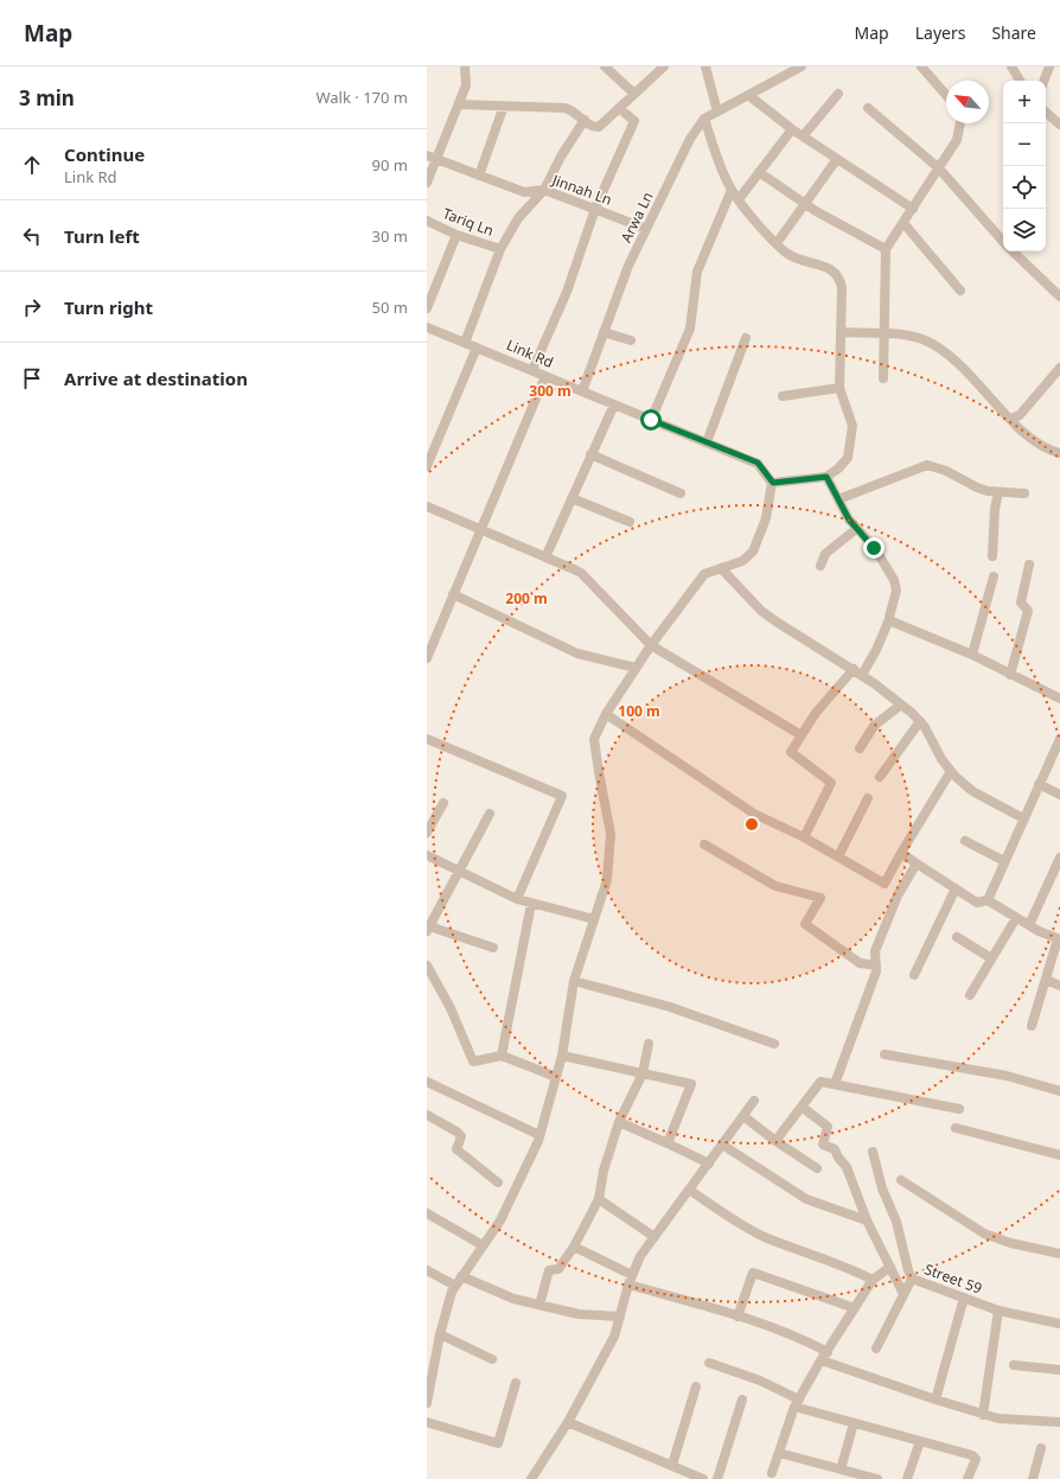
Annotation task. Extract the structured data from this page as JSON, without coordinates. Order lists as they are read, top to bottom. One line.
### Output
{"streets":{"street":["Jinnah Ln","Arwa Ln","Tariq Ln","Link Rd","Street 59"]},"crossings":[["Jinnah Ln","Arwa Ln"],["Arwa Ln","Link Rd"]],"north":"top left","page":{"header":"Map","nav":["Map","Layers","Share"],"heading":["3 min","Walk · 170 m"],"map_buttons":["+","−"],"list":[["Continue","Link Rd","90 m"],["Turn left","30 m"],["Turn right","50 m"],"Arrive at destination"]},"rings":["300 m","200 m","100 m"]}
